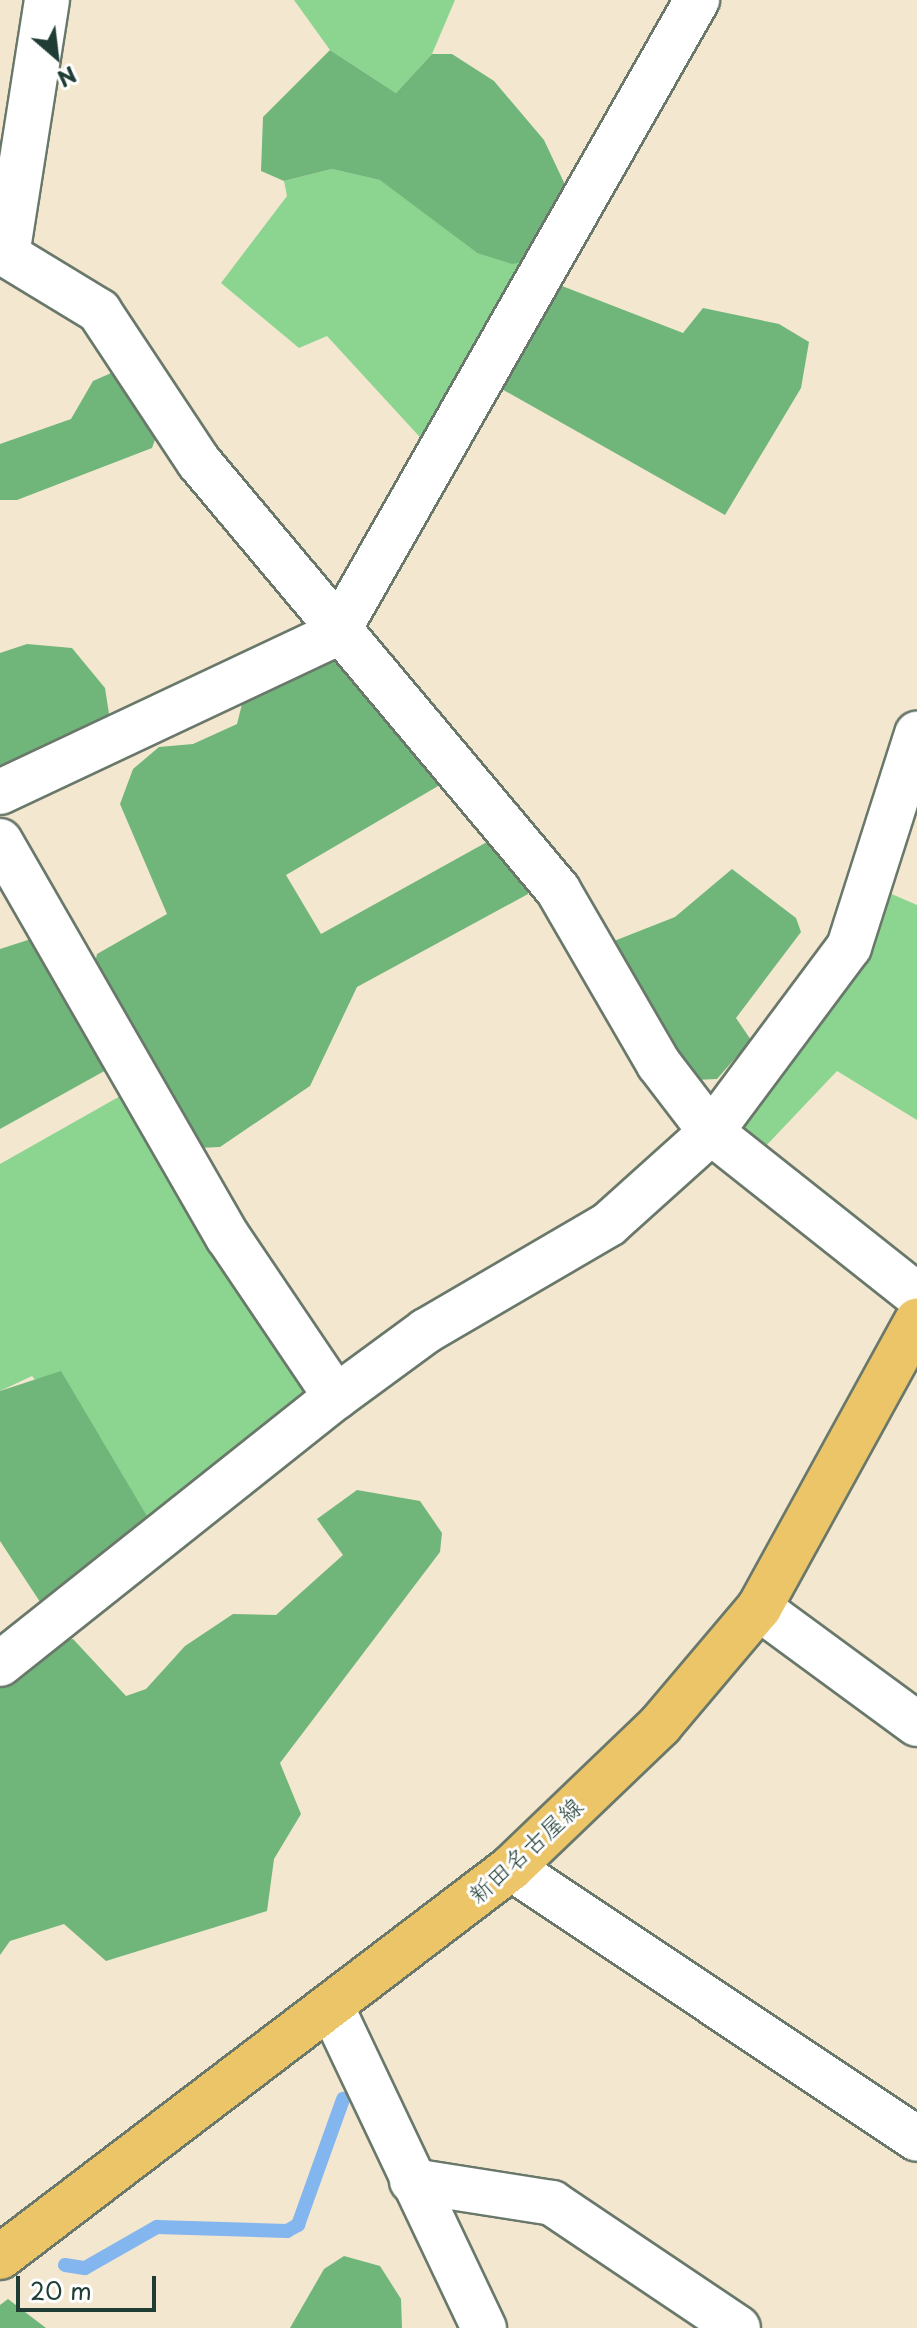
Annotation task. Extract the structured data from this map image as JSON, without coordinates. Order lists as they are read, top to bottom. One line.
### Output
{"streets":{"main road":["新田名古屋線"]},"scale_bar":"20 m","north":"bottom right"}
